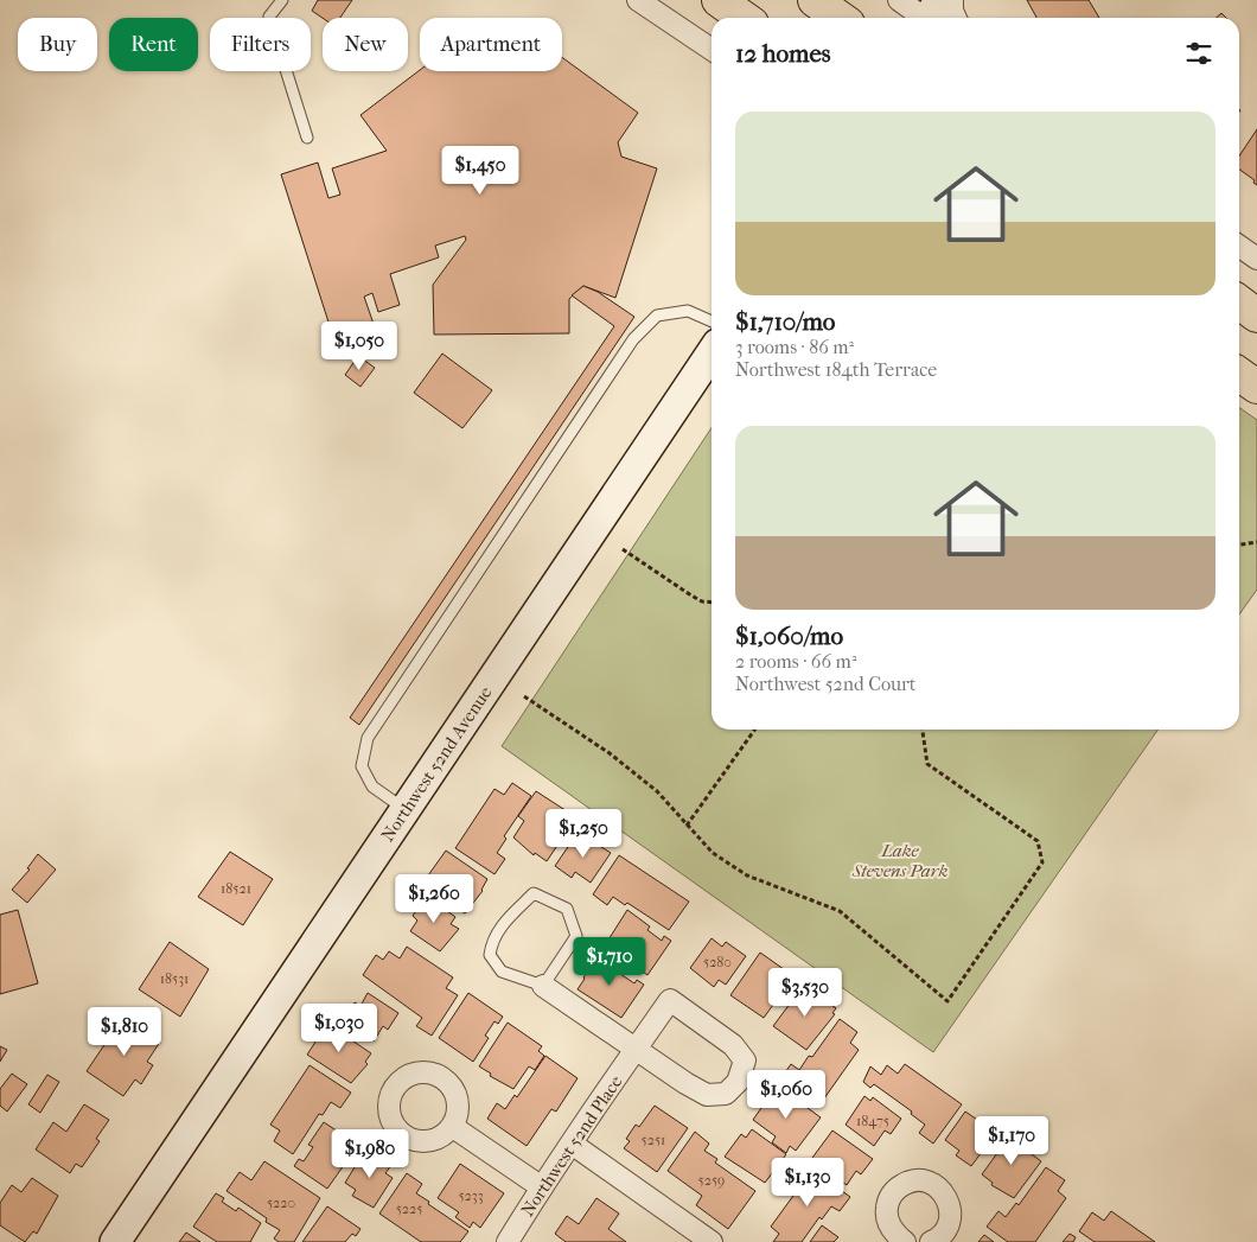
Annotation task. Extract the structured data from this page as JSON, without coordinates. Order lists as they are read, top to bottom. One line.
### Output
{"streets":{"street":["Northwest 52nd Avenue","Northwest 52nd Place"]},"parks":["Lake Stevens Park"],"house_numbers":["18521","5280","18531","18475","5251","5259","5233","5220","5225"],"page":{"chip":["Buy","Rent","Filters","New","Apartment"],"heading":"12 homes","list":[{"name":"$1,710/mo","note":"3 rooms · 86 m² · Northwest 184th Terrace"},{"name":"$1,060/mo","note":"2 rooms · 66 m² · Northwest 52nd Court"}],"price":["$1,450","$1,050","$1,250","$1,260","$1,710","$3,530","$1,030","$1,810","$1,060","$1,170","$1,980","$1,130"]}}
